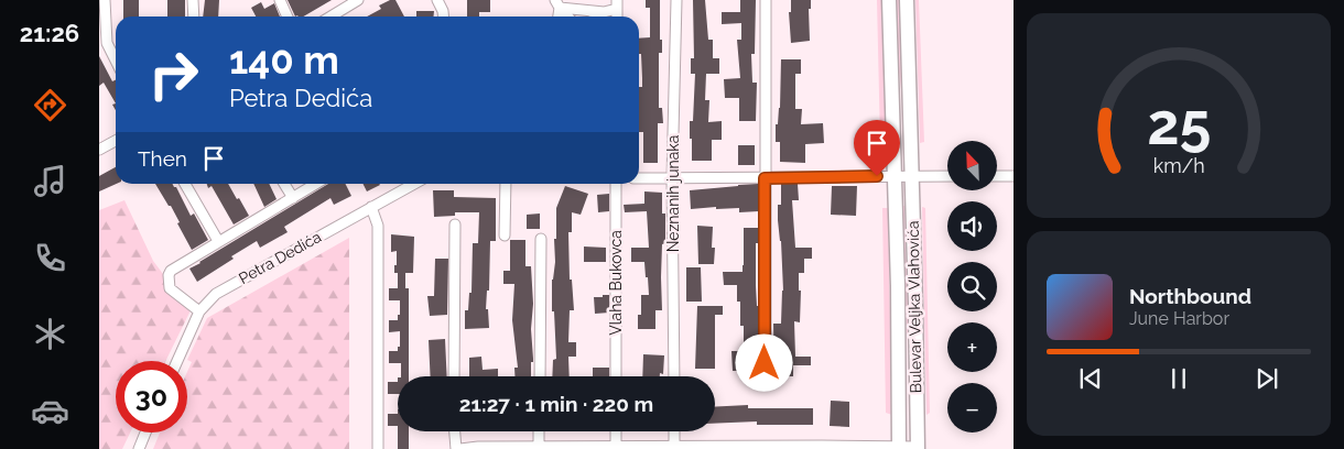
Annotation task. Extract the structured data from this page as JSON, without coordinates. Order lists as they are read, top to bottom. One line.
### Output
{"streets":{"main road":["Bulevar Veljka Vlahovića"],"street":["Neznanih junaka","Petra Dedića","Vlaha Bukovca"]},"north":"top left","page":{"tabs":"21:26","turn":["140 m","Petra Dedića"],"then":"Then","map_buttons":["+","−"],"song":["Northbound","June Harbor"],"limit":"30","trip":"21:27 · 1 min · 220 m","gauge":["25","km/h"]}}
